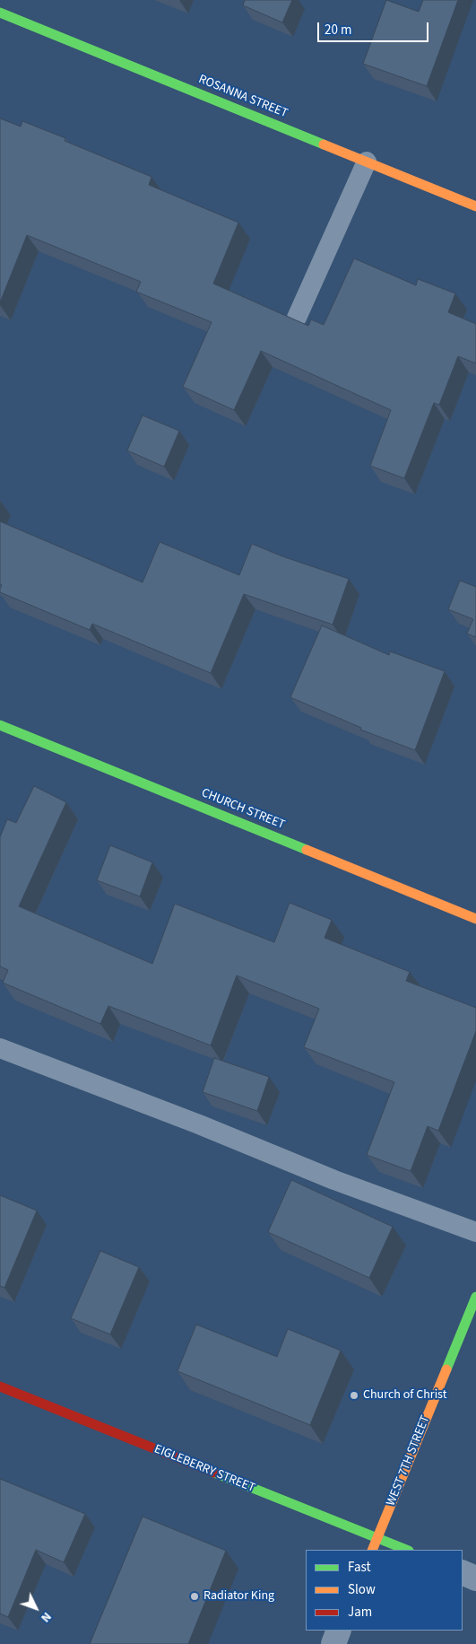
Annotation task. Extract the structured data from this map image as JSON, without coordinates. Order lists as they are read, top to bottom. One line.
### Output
{"streets":{"street":["ROSANNA STREET","CHURCH STREET","WEST 7TH STREET","EIGLEBERRY STREET"]},"crossings":[["WEST 7TH STREET","EIGLEBERRY STREET"]],"places":["Church of Christ","Radiator King"],"legend":["Fast","Slow","Jam"],"scale_bar":"20 m","north":"bottom right"}
